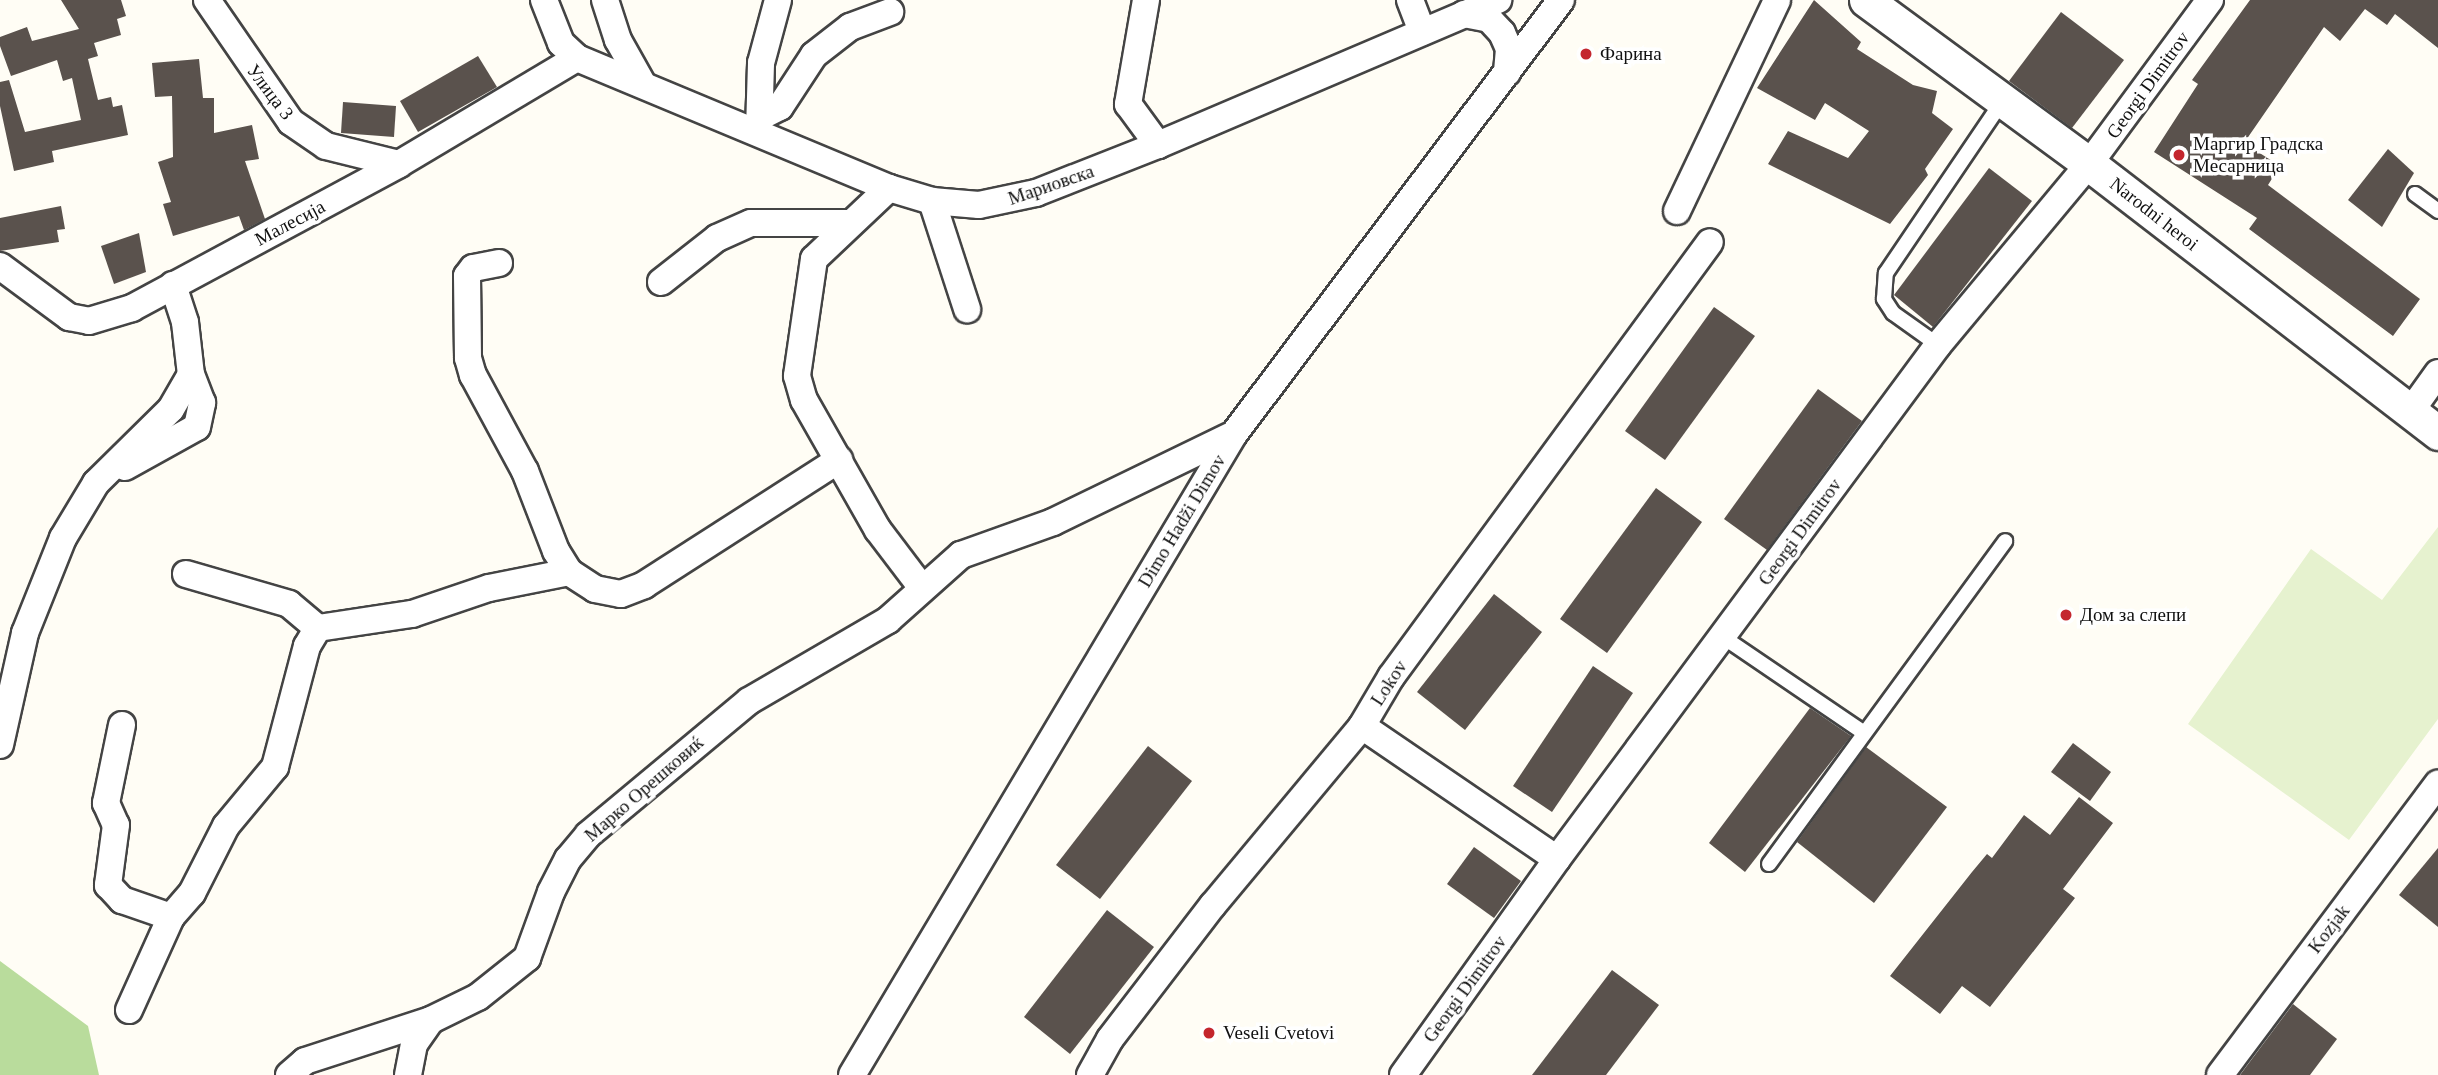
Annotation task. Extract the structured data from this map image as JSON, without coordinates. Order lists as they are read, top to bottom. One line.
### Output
{"streets":{"street":["Georgi Dimitrov","Улица 3","Мариовска","Narodni heroi","Малесија","Dimo Hadži Dimov","Lokov","Марко Орешковиќ","Kozjak"]},"crossings":[["Georgi Dimitrov","Narodni heroi"],["Улица 3","Малесија"],["Мариовска","Малесија"],["Dimo Hadži Dimov","Марко Орешковиќ"]],"places":["Фарина","Маргир Градска Месарница","Дом за слепи","Veseli Cvetovi"]}
